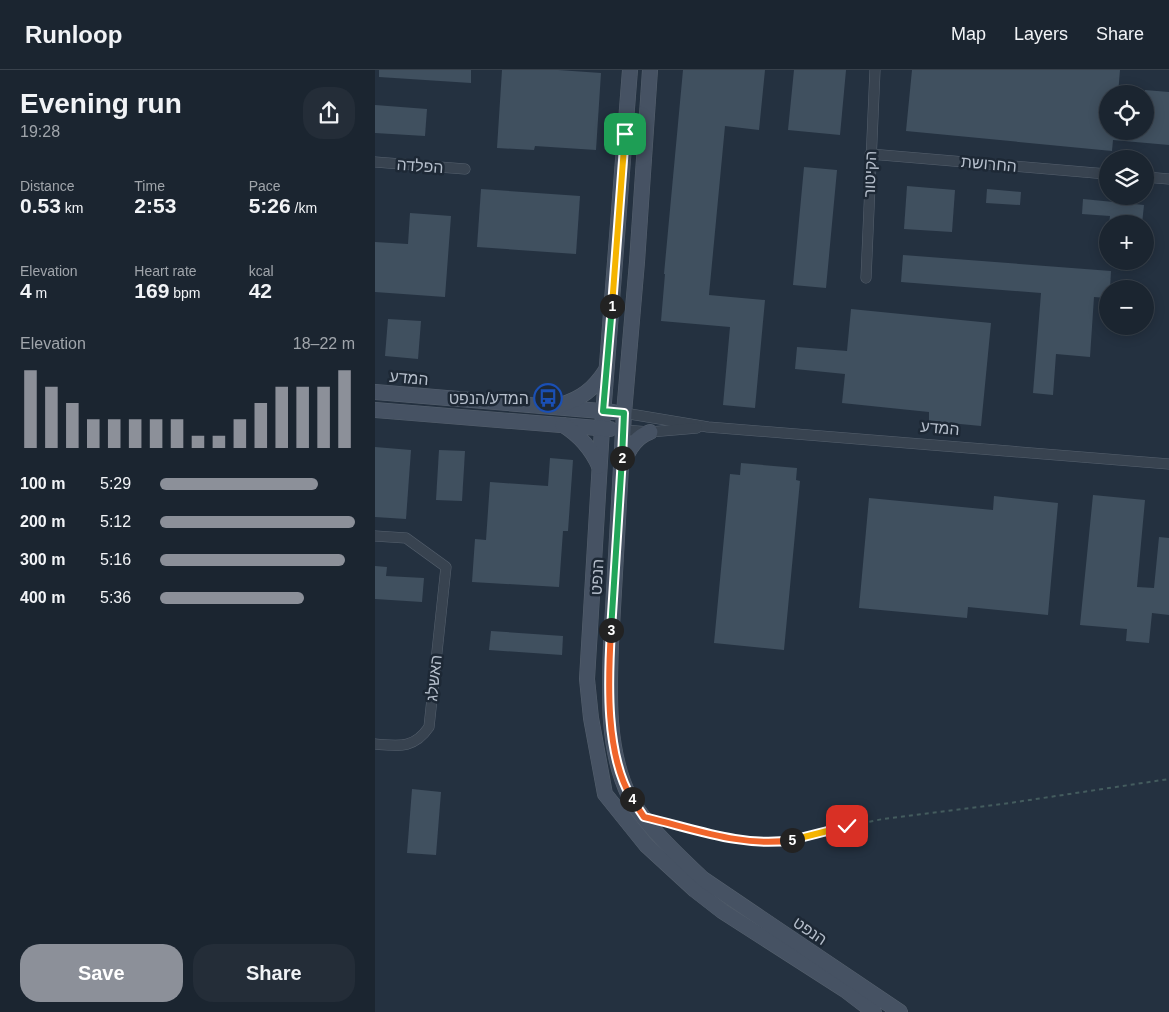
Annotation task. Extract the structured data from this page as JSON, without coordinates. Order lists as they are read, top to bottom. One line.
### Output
{"streets":{"street":["החרושת","הפלדה","הקיטור","המדע","הנפט","האשלג"]},"crossings":[["החרושת","הקיטור"],["המדע","הנפט"]],"places":{"bus stop":["המדע/הנפט"]},"page":{"header":"Runloop","nav":["Map","Layers","Share"],"heading":["Evening run","19:28"],"map_buttons":["+","−"],"stats":[["Distance","0.53 km"],["Time","2:53"],["Pace","5:26 /km"],["Elevation","4 m"],["Heart rate","169 bpm"],["kcal","42"]],"pins":["1","2","3","4","5"],"chart":["Elevation","18–22 m"],"list":[{"name":"100 m","note":"5:29"},{"name":"200 m","note":"5:12"},{"name":"300 m","note":"5:16"},{"name":"400 m","note":"5:36"}],"buttons":["Save","Share"]}}
